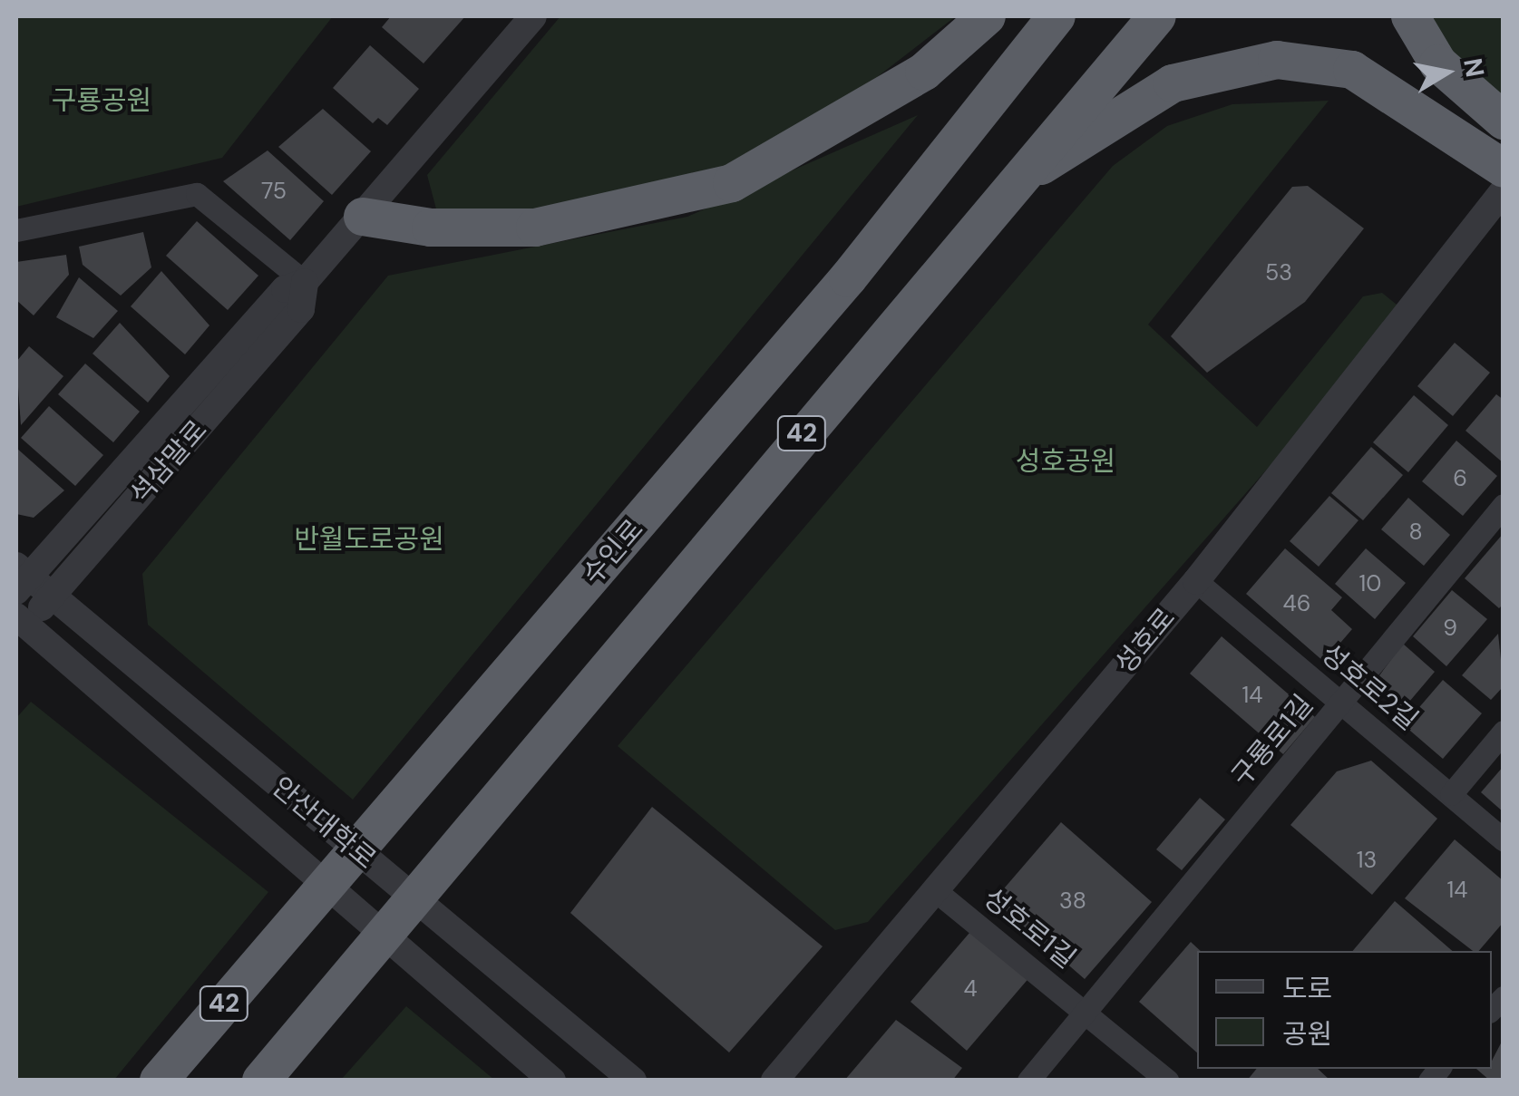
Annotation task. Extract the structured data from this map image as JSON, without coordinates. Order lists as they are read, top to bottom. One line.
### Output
{"streets":{"highway":["42","수인로"],"street":["석삼말로","성호로","성호로2길","구룡로1길","안산대학로","성호로1길"]},"crossings":[["석삼말로","안산대학로"],["성호로","성호로2길"],["성호로","성호로1길"],["성호로2길","구룡로1길"],["구룡로1길","성호로1길"]],"parks":["구룡공원","성호공원","반월도로공원"],"house_numbers":["75","53","6","8","10","46","9","14","13","14","38","4"],"legend":["도로","공원"],"north":"right"}
